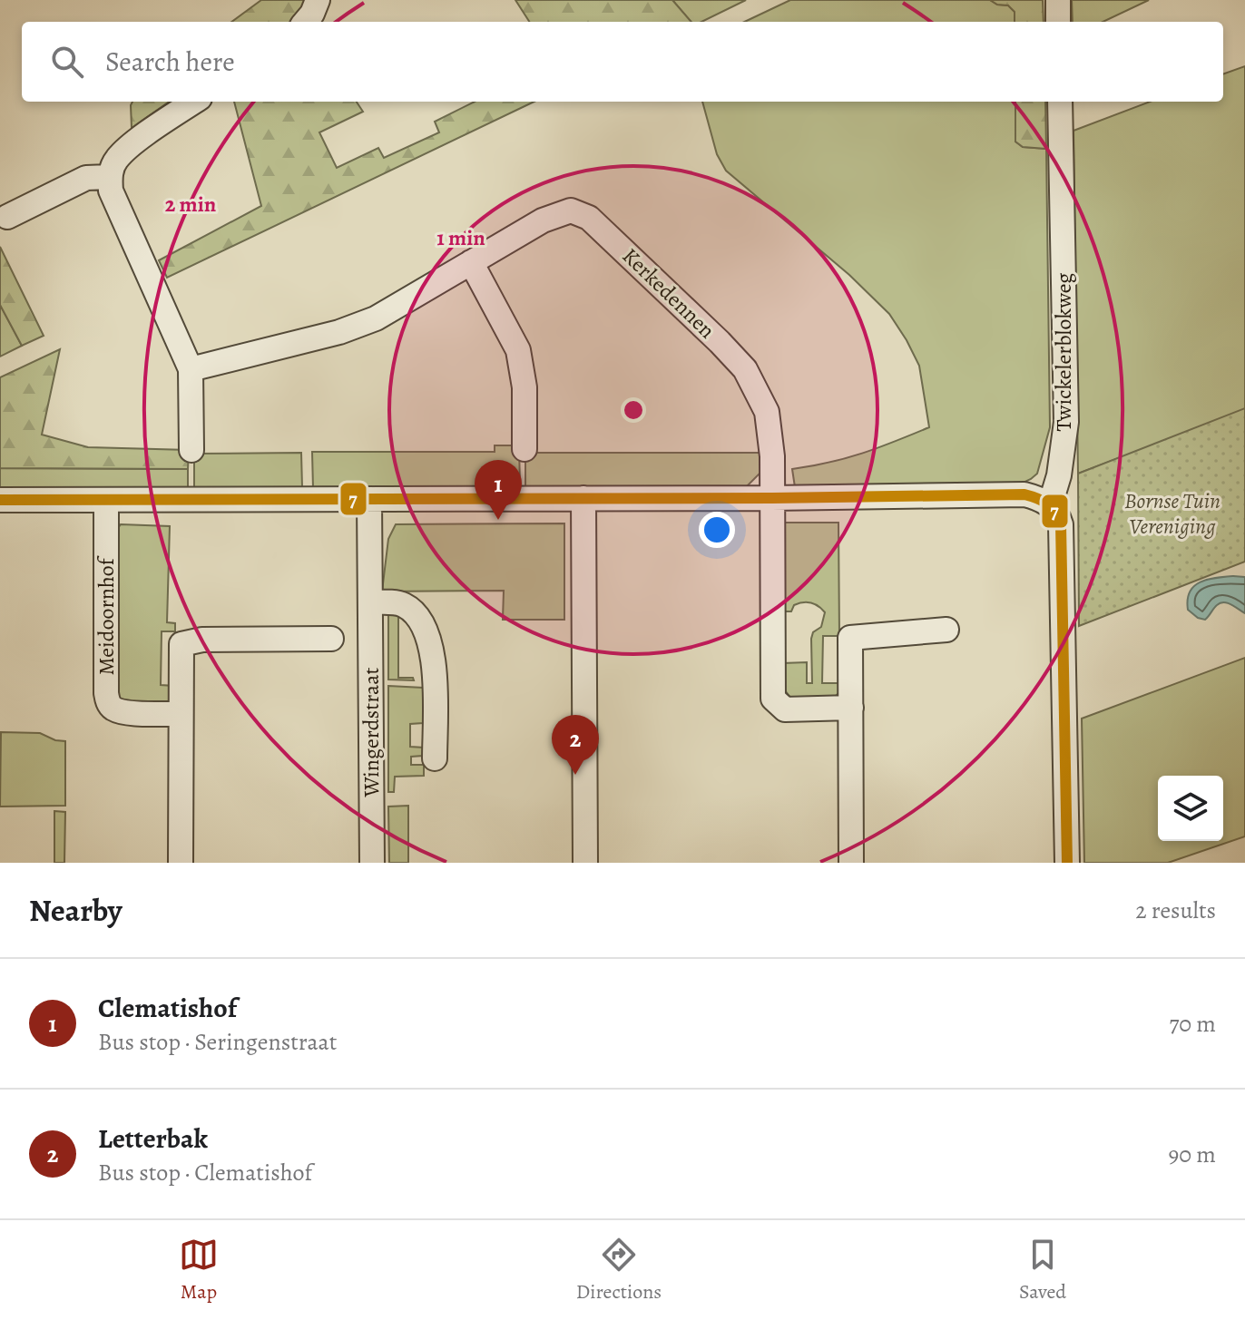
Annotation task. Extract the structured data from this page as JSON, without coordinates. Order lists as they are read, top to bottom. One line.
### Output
{"streets":{"street":["Kerkedennen","Twickelerblokweg","Meidoornhof","Wingerdstraat"]},"parks":["Bornse Tuin Vereniging"],"lines":["transit line 7"],"page":{"search":"Search here","pins":["1","2"],"heading":["Nearby","2 results"],"list":[{"mark":"1","name":"Clematishof","note":"Bus stop · Seringenstraat","value":"70 m"},{"mark":"2","name":"Letterbak","note":"Bus stop · Clematishof","value":"90 m"}],"nav":["Map","Directions","Saved"]},"rings":["2 min","1 min"]}
